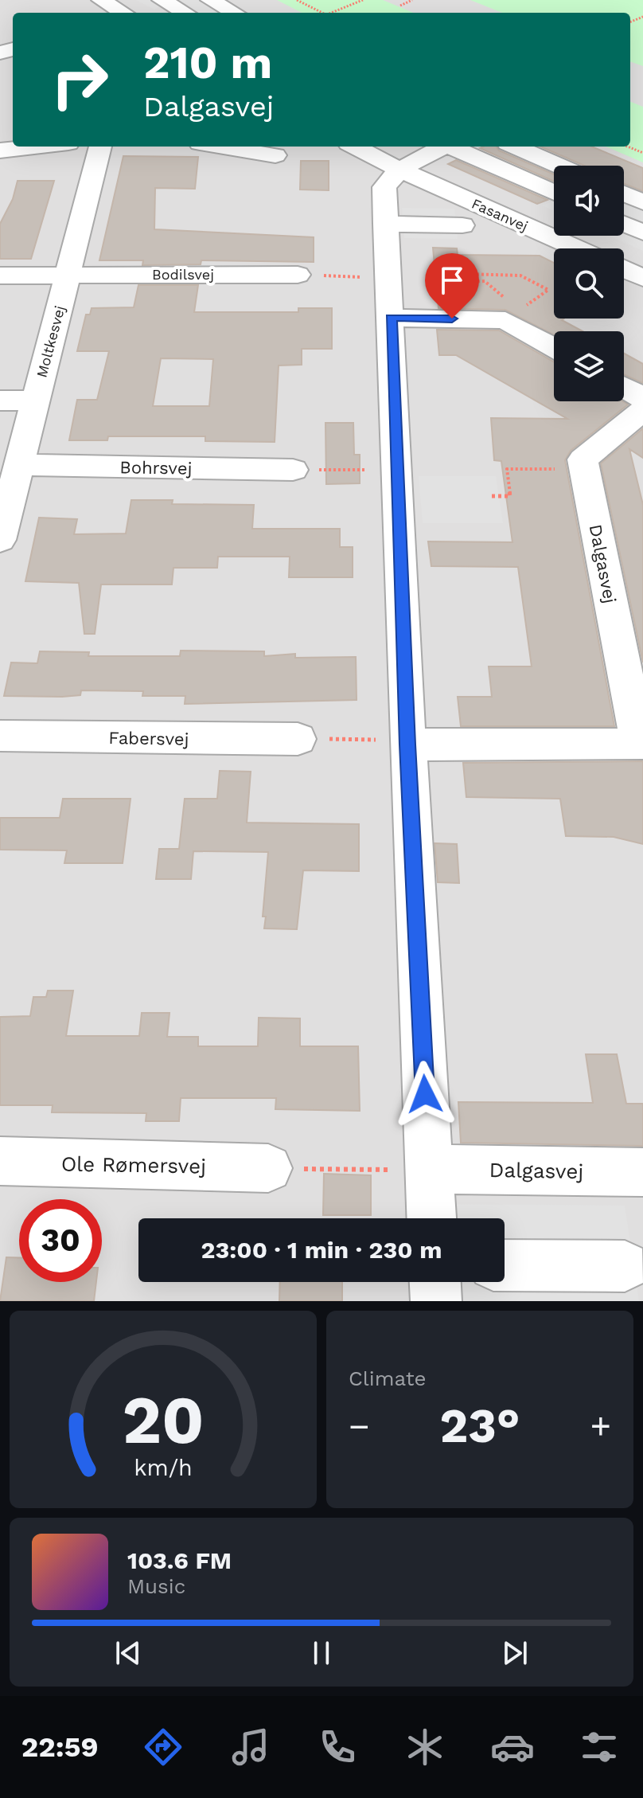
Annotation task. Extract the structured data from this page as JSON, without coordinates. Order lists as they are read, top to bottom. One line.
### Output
{"streets":{"street":["Fasanvej","Bodilsvej","Moltkesvej","Bohrsvej","Dalgasvej","Fabersvej","Ole Rømersvej"]},"crossings":[["Bodilsvej","Moltkesvej"],["Moltkesvej","Bohrsvej"]],"page":{"turn":["210 m","Dalgasvej"],"limit":"30","trip":"23:00 · 1 min · 230 m","tile":"Climate","heat":["−","23°","+"],"song":["103.6 FM","Music"],"tabs":"22:59","gauge":["20","km/h"]}}
